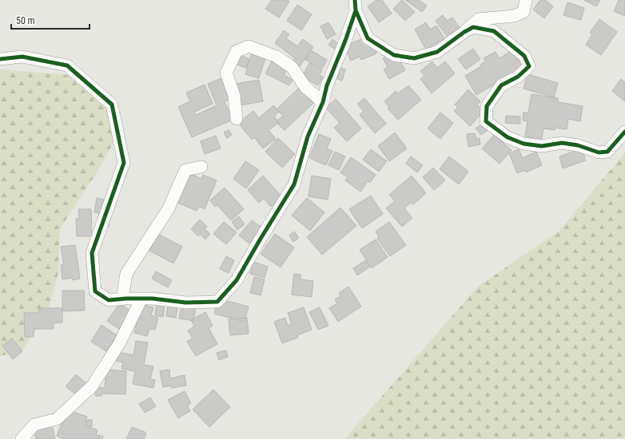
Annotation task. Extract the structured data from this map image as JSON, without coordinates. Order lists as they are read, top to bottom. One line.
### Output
{"scale_bar":"50 m"}
